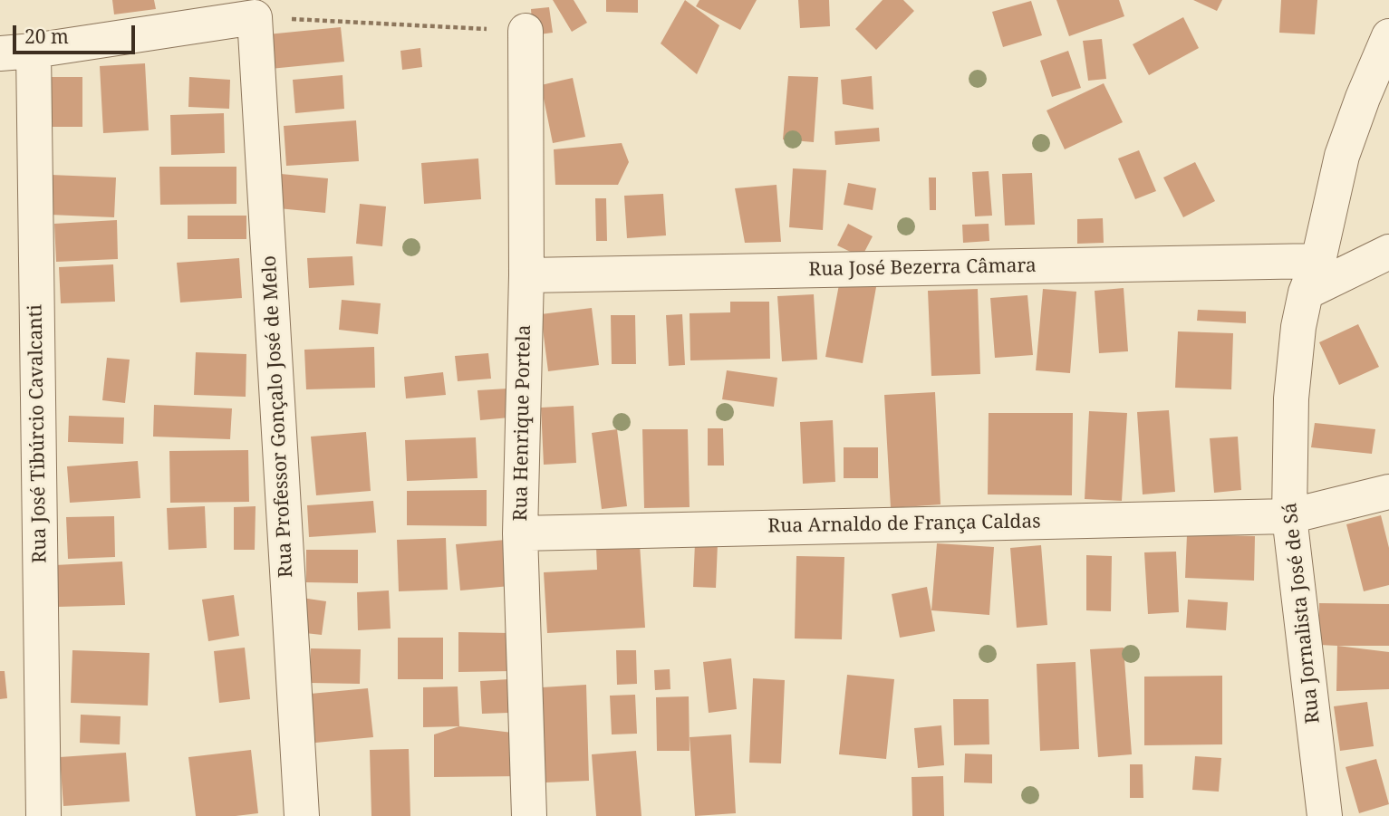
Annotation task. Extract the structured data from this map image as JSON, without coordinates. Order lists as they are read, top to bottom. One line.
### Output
{"streets":{"street":["Rua José Bezerra Câmara","Rua Professor Gonçalo José de Melo","Rua Henrique Portela","Rua José Tibúrcio Cavalcanti","Rua Arnaldo de França Caldas","Rua Jornalista José de Sá"]},"crossings":[["Rua José Bezerra Câmara","Rua Henrique Portela"],["Rua José Bezerra Câmara","Rua Jornalista José de Sá"],["Rua Henrique Portela","Rua Arnaldo de França Caldas"],["Rua Arnaldo de França Caldas","Rua Jornalista José de Sá"]],"scale_bar":"20 m"}
